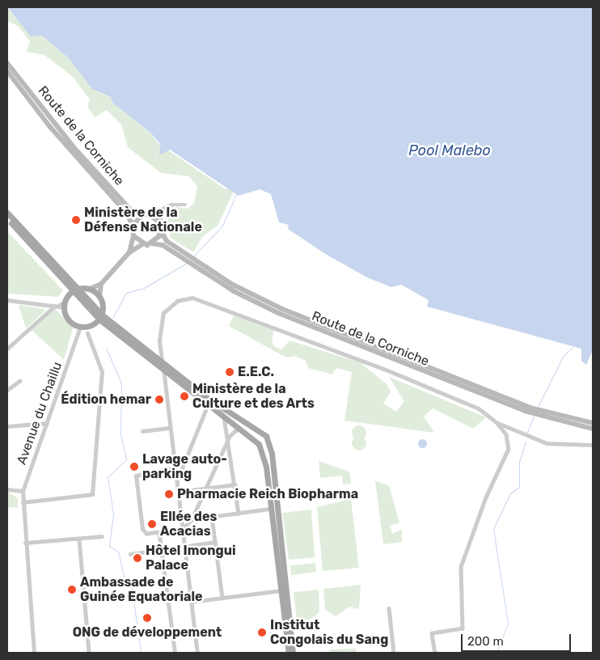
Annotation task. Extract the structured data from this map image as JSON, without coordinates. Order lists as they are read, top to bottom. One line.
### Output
{"streets":{"main road":["Route de la Corniche"],"street":["Avenue du Chaillu"]},"water":["Pool Malebo"],"places":["Ministère de la Défense Nationale","E.E.C.","Ministère de la Culture et des Arts","Édition hemar","Lavage auto- parking","Pharmacie Reich Biopharma","Ellée des Acacias","Hôtel Imongui Palace","Ambassade de Guinée Equatoriale","ONG de développement","Institut Congolais du Sang"],"scale_bar":"200 m"}
